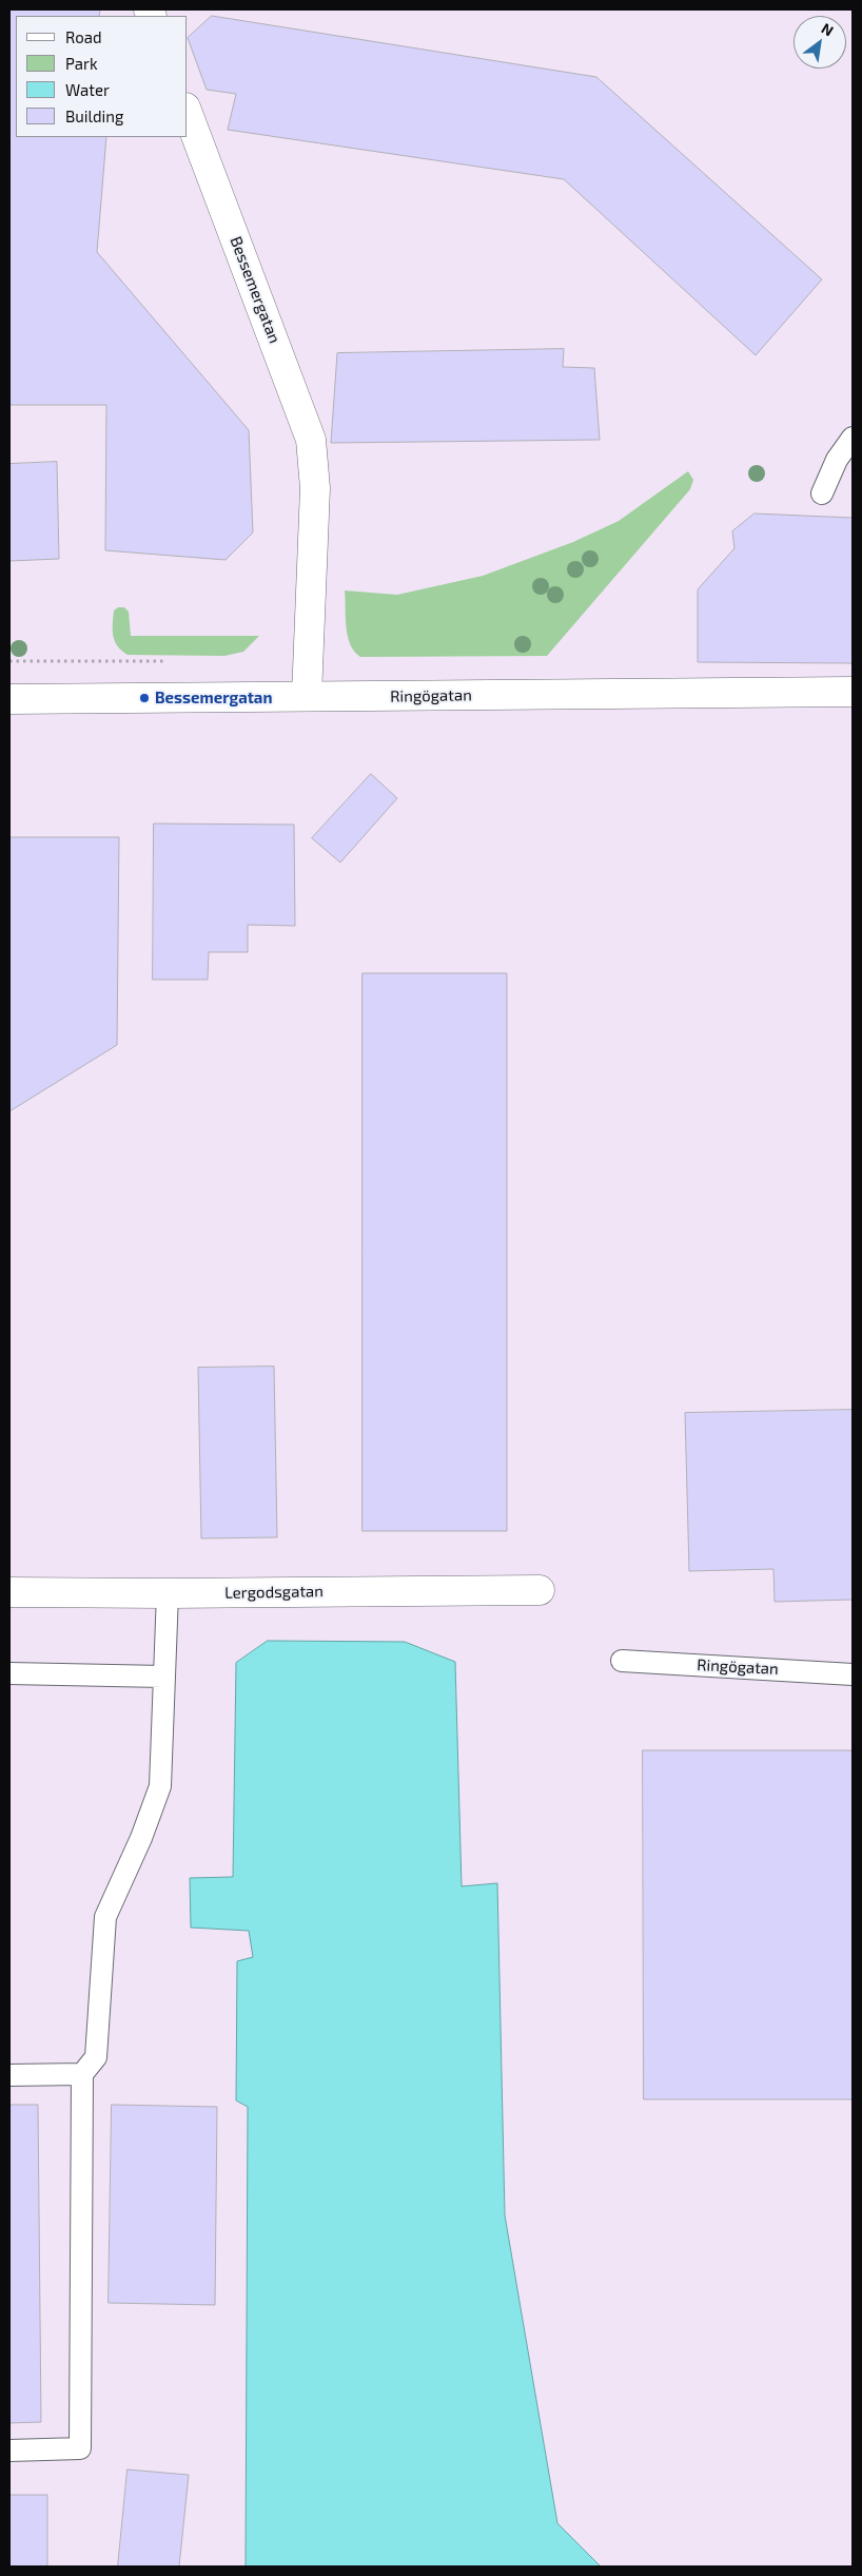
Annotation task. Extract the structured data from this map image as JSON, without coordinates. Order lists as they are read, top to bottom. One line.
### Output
{"streets":{"street":["Bessemergatan","Ringögatan","Lergodsgatan"]},"crossings":[["Bessemergatan","Ringögatan"]],"places":["Bessemergatan"],"legend":["Road","Park","Water","Building"],"north":"top right"}
